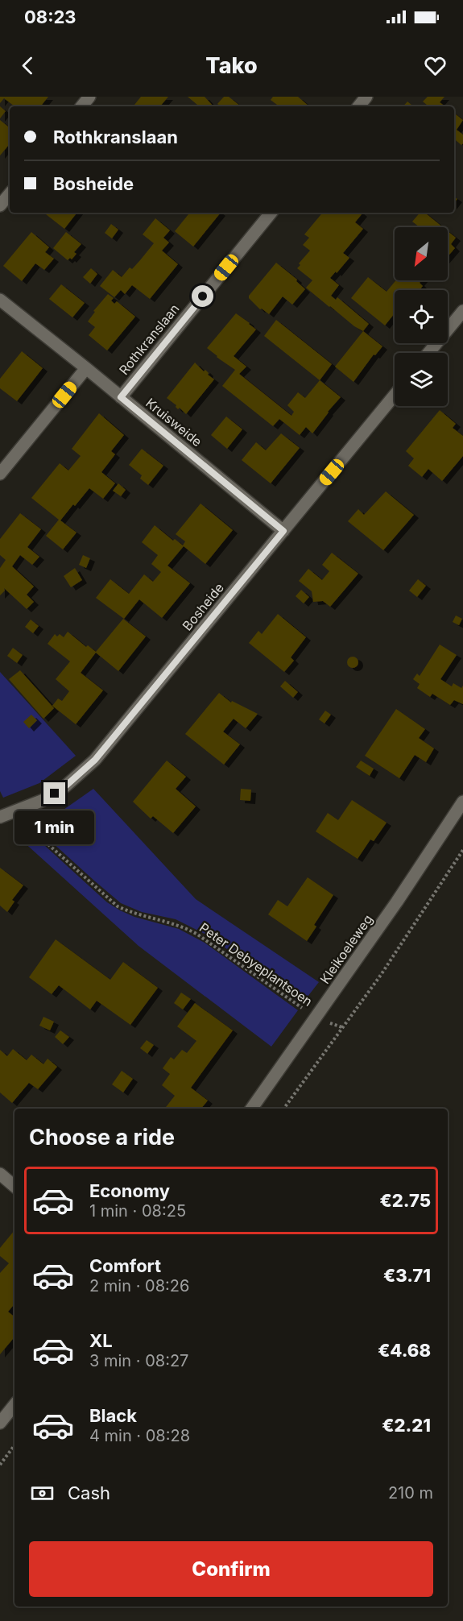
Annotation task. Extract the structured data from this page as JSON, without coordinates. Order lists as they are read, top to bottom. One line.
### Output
{"streets":{"street":["Rothkranslaan","Kruisweide","Bosheide","Kleikoeleweg"],"path":["Peter Debyeplantsoen"]},"crossings":[["Rothkranslaan","Kruisweide"],["Kruisweide","Bosheide"],["Bosheide","Peter Debyeplantsoen"],["Kleikoeleweg","Peter Debyeplantsoen"]],"north":"bottom left","page":{"status":"08:23","header":"Tako","banner":["Rothkranslaan","Bosheide"],"bubble":"1 min","heading":"Choose a ride","list":[{"name":"Economy","note":"1 min · 08:25","value":"€2.75"},{"name":"Comfort","note":"2 min · 08:26","value":"€3.71"},{"name":"XL","note":"3 min · 08:27","value":"€4.68"},{"name":"Black","note":"4 min · 08:28","value":"€2.21"}],"pay":["Cash","210 m"],"buttons":"Confirm"}}
